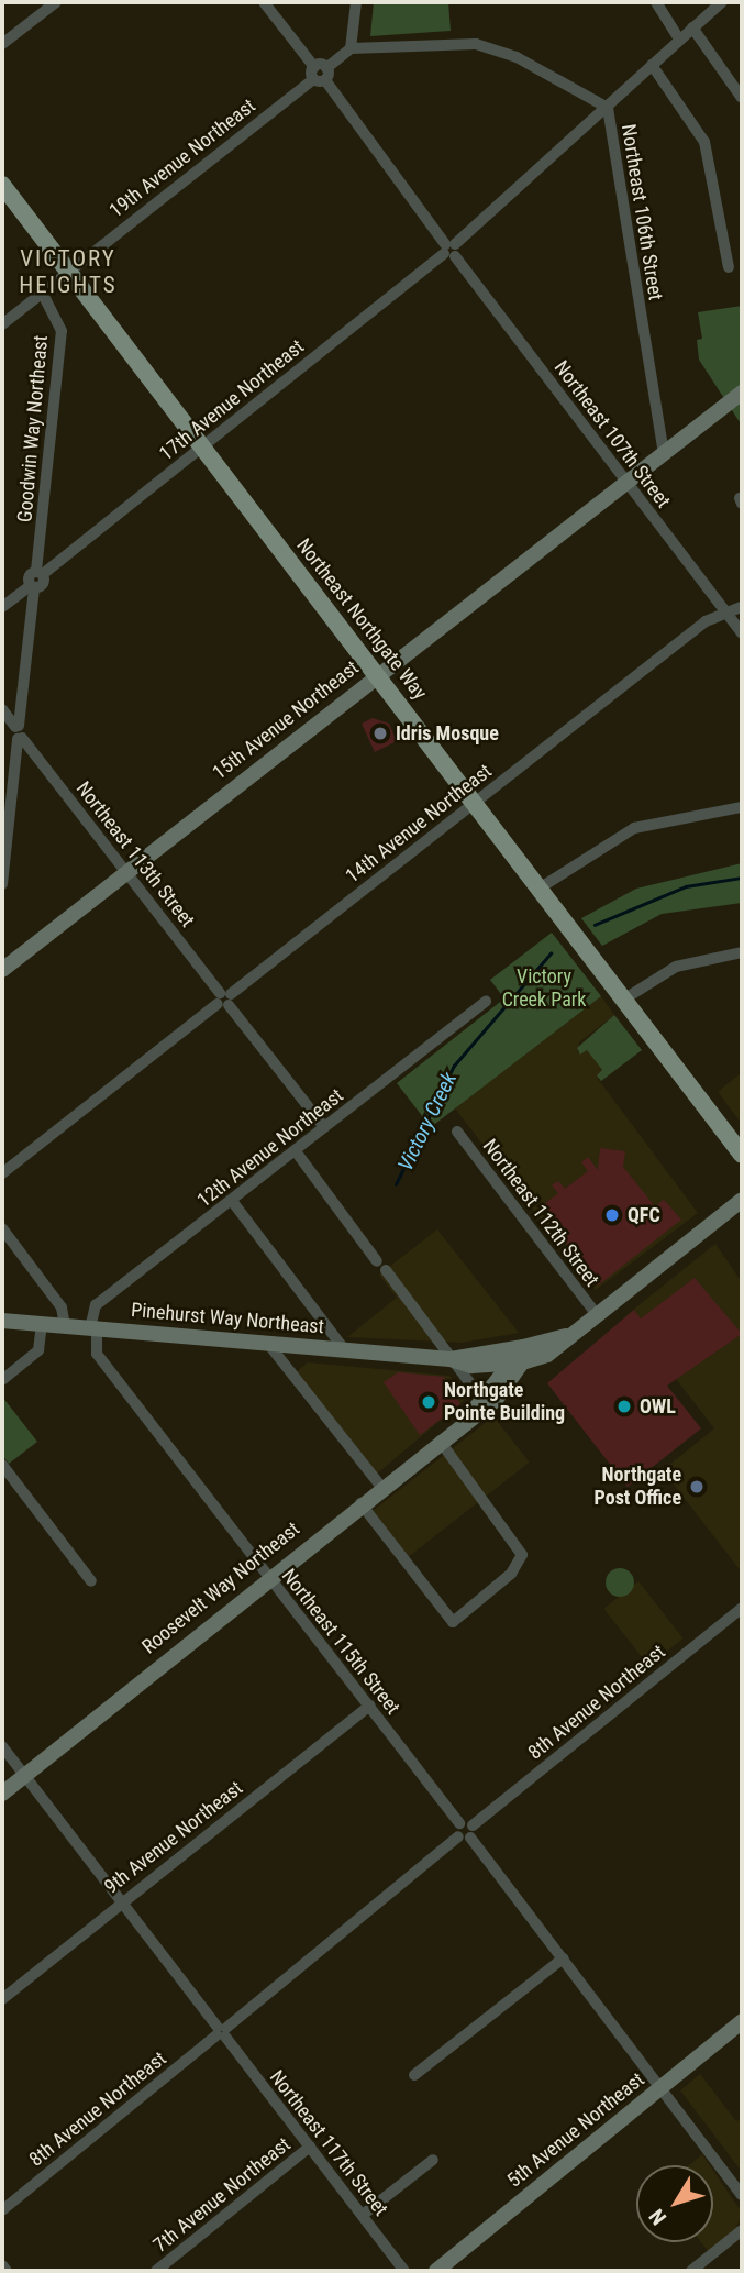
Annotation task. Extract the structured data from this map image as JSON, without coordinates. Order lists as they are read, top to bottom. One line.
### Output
{"streets":{"main road":["Northeast Northgate Way"],"street":["19th Avenue Northeast","Northeast 106th Street","17th Avenue Northeast","Goodwin Way Northeast","Northeast 107th Street","15th Avenue Northeast","14th Avenue Northeast","Northeast 113th Street","12th Avenue Northeast","Northeast 112th Street","Pinehurst Way Northeast","Roosevelt Way Northeast","Northeast 115th Street","8th Avenue Northeast","9th Avenue Northeast","5th Avenue Northeast","Northeast 117th Street","7th Avenue Northeast"]},"crossings":[["19th Avenue Northeast","Northeast 106th Street"],["19th Avenue Northeast","Goodwin Way Northeast"],["19th Avenue Northeast","Northeast 107th Street"],["19th Avenue Northeast","Northeast Northgate Way"],["Northeast 106th Street","17th Avenue Northeast"],["Northeast 106th Street","15th Avenue Northeast"],["17th Avenue Northeast","Goodwin Way Northeast"],["17th Avenue Northeast","Northeast 107th Street"],["17th Avenue Northeast","Northeast Northgate Way"],["Northeast 107th Street","15th Avenue Northeast"],["Northeast 107th Street","14th Avenue Northeast"],["Northeast Northgate Way","15th Avenue Northeast"],["Northeast Northgate Way","14th Avenue Northeast"],["15th Avenue Northeast","Northeast 113th Street"],["14th Avenue Northeast","Northeast 113th Street"],["Northeast 113th Street","12th Avenue Northeast"],["12th Avenue Northeast","Pinehurst Way Northeast"],["12th Avenue Northeast","Northeast 115th Street"],["Pinehurst Way Northeast","Roosevelt Way Northeast"],["Pinehurst Way Northeast","Northeast 115th Street"],["Roosevelt Way Northeast","Northeast 115th Street"],["Roosevelt Way Northeast","Northeast 117th Street"],["Northeast 115th Street","9th Avenue Northeast"],["8th Avenue Northeast","Northeast 117th Street"],["9th Avenue Northeast","Northeast 117th Street"],["Northeast 117th Street","7th Avenue Northeast"]],"districts":["VICTORY HEIGHTS"],"water":["Victory Creek"],"parks":["Victory Creek Park"],"places":["Idris Mosque","QFC","Northgate Pointe Building","OWL","Northgate Post Office"],"north":"bottom left"}
